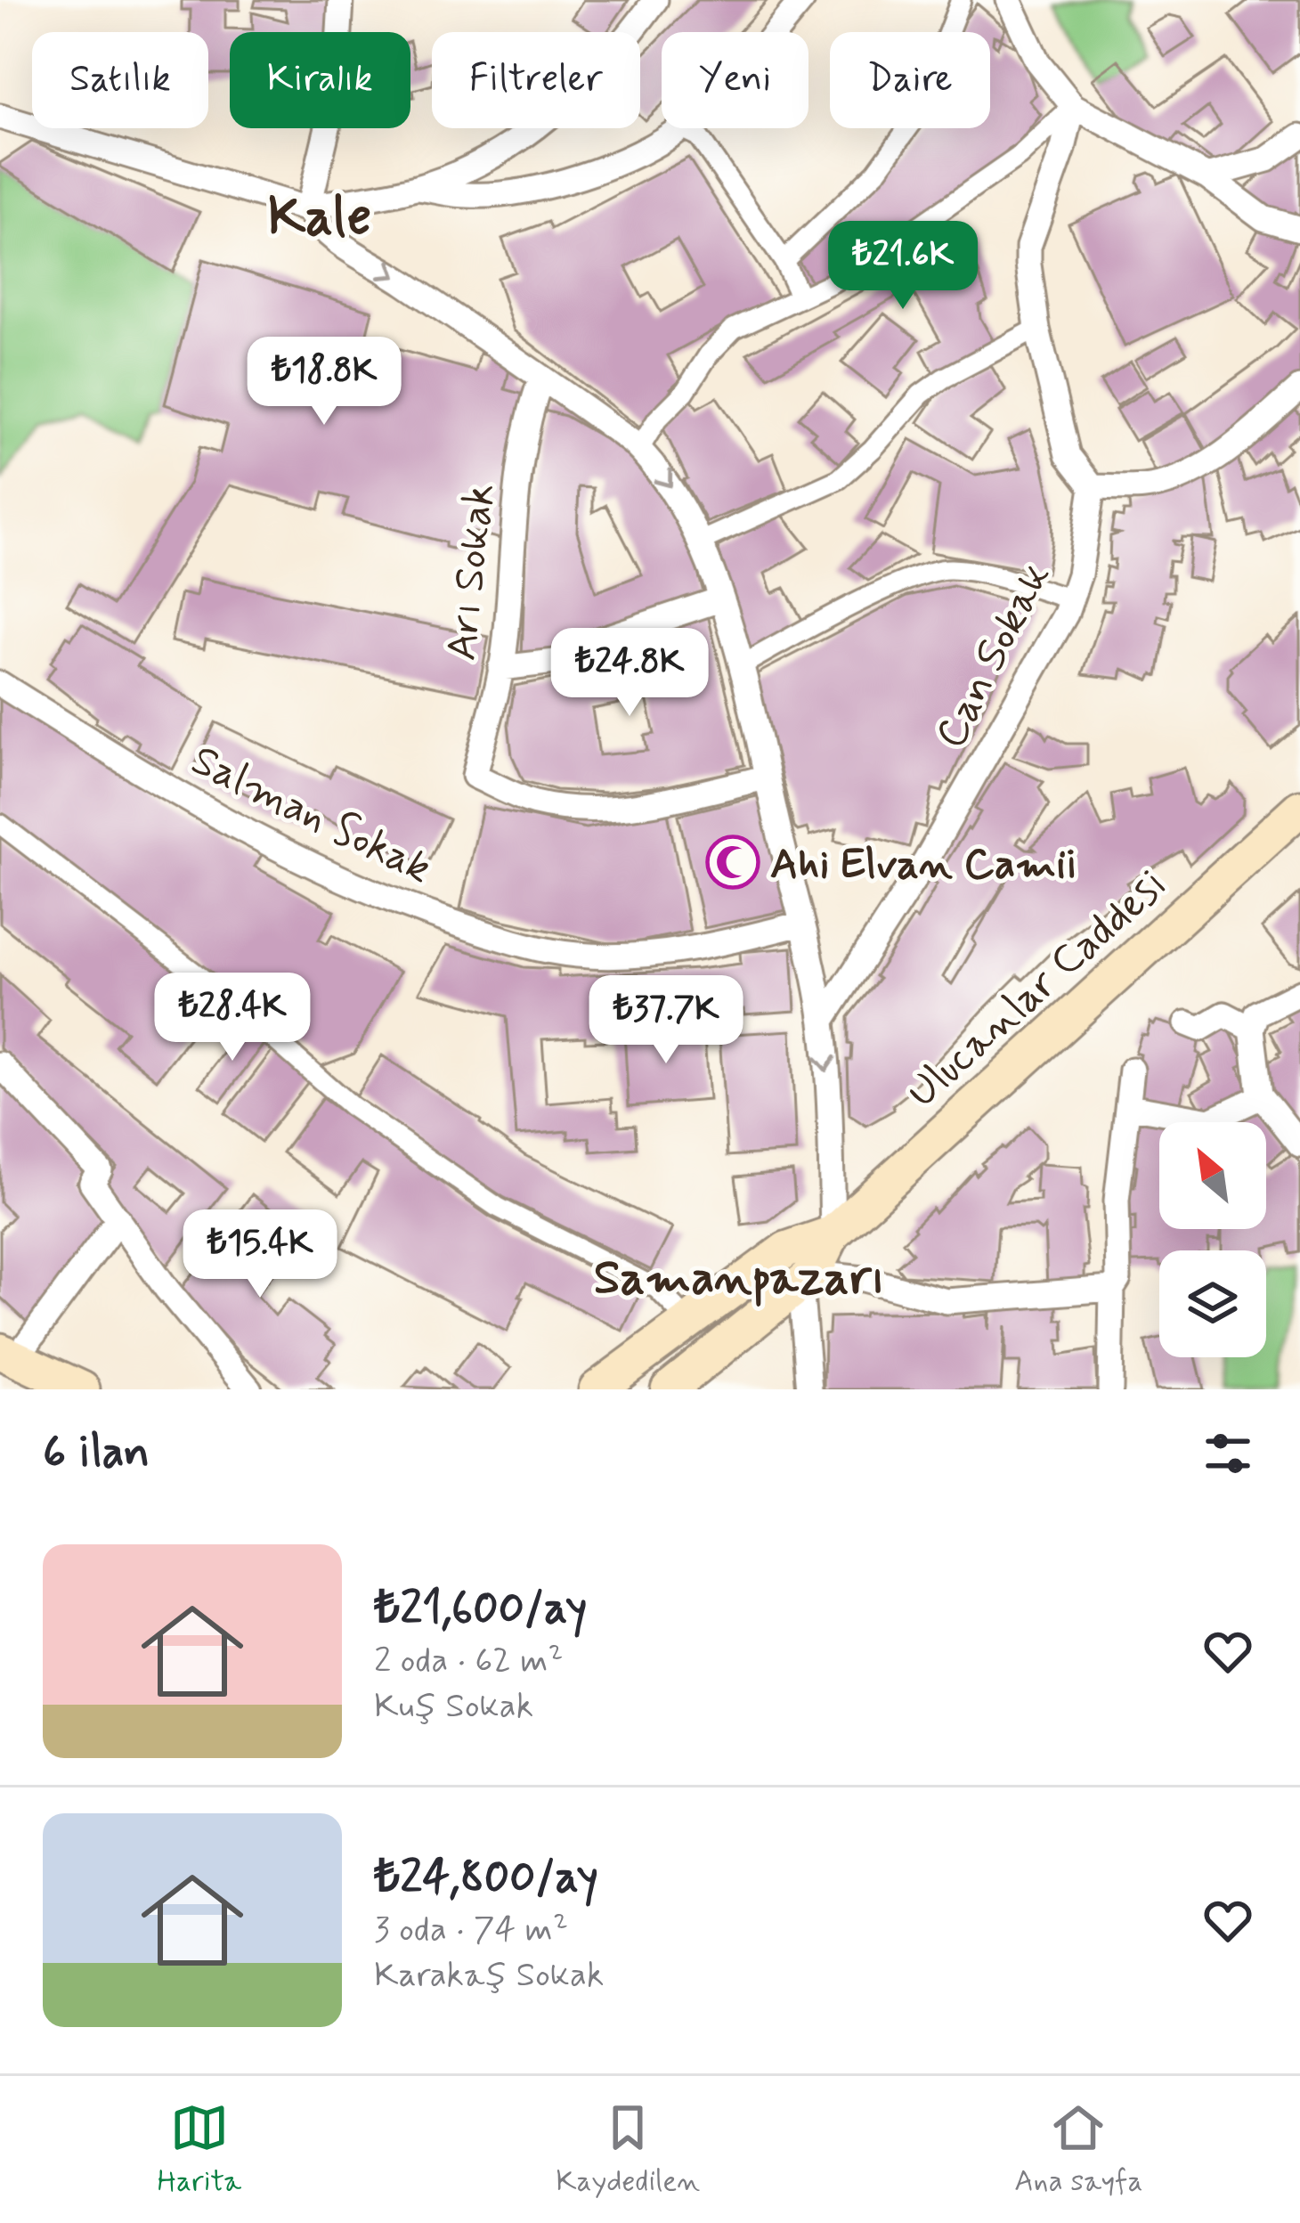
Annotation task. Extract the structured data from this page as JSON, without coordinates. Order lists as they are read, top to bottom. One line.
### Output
{"streets":{"main road":["Ulucanlar Caddesi"],"street":["Arı Sokak","Can Sokak","Salman Sokak"]},"districts":["Kale","Samanpazarı"],"places":{"mosque":["Ahi Elvan Camii"]},"north":"top left","page":{"chip":["Satılık","Kiralık","Filtreler","Yeni","Daire"],"price":["₺21.6K","₺18.8K","₺24.8K","₺28.4K","₺37.7K","₺15.4K"],"heading":"6 ilan","list":[{"name":"₺21,600/ay","note":"2 oda · 62 m² · Kuş Sokak"},{"name":"₺24,800/ay","note":"3 oda · 74 m² · Karakaş Sokak"}],"tabs":["Harita","Kaydedilen","Ana sayfa"]}}
